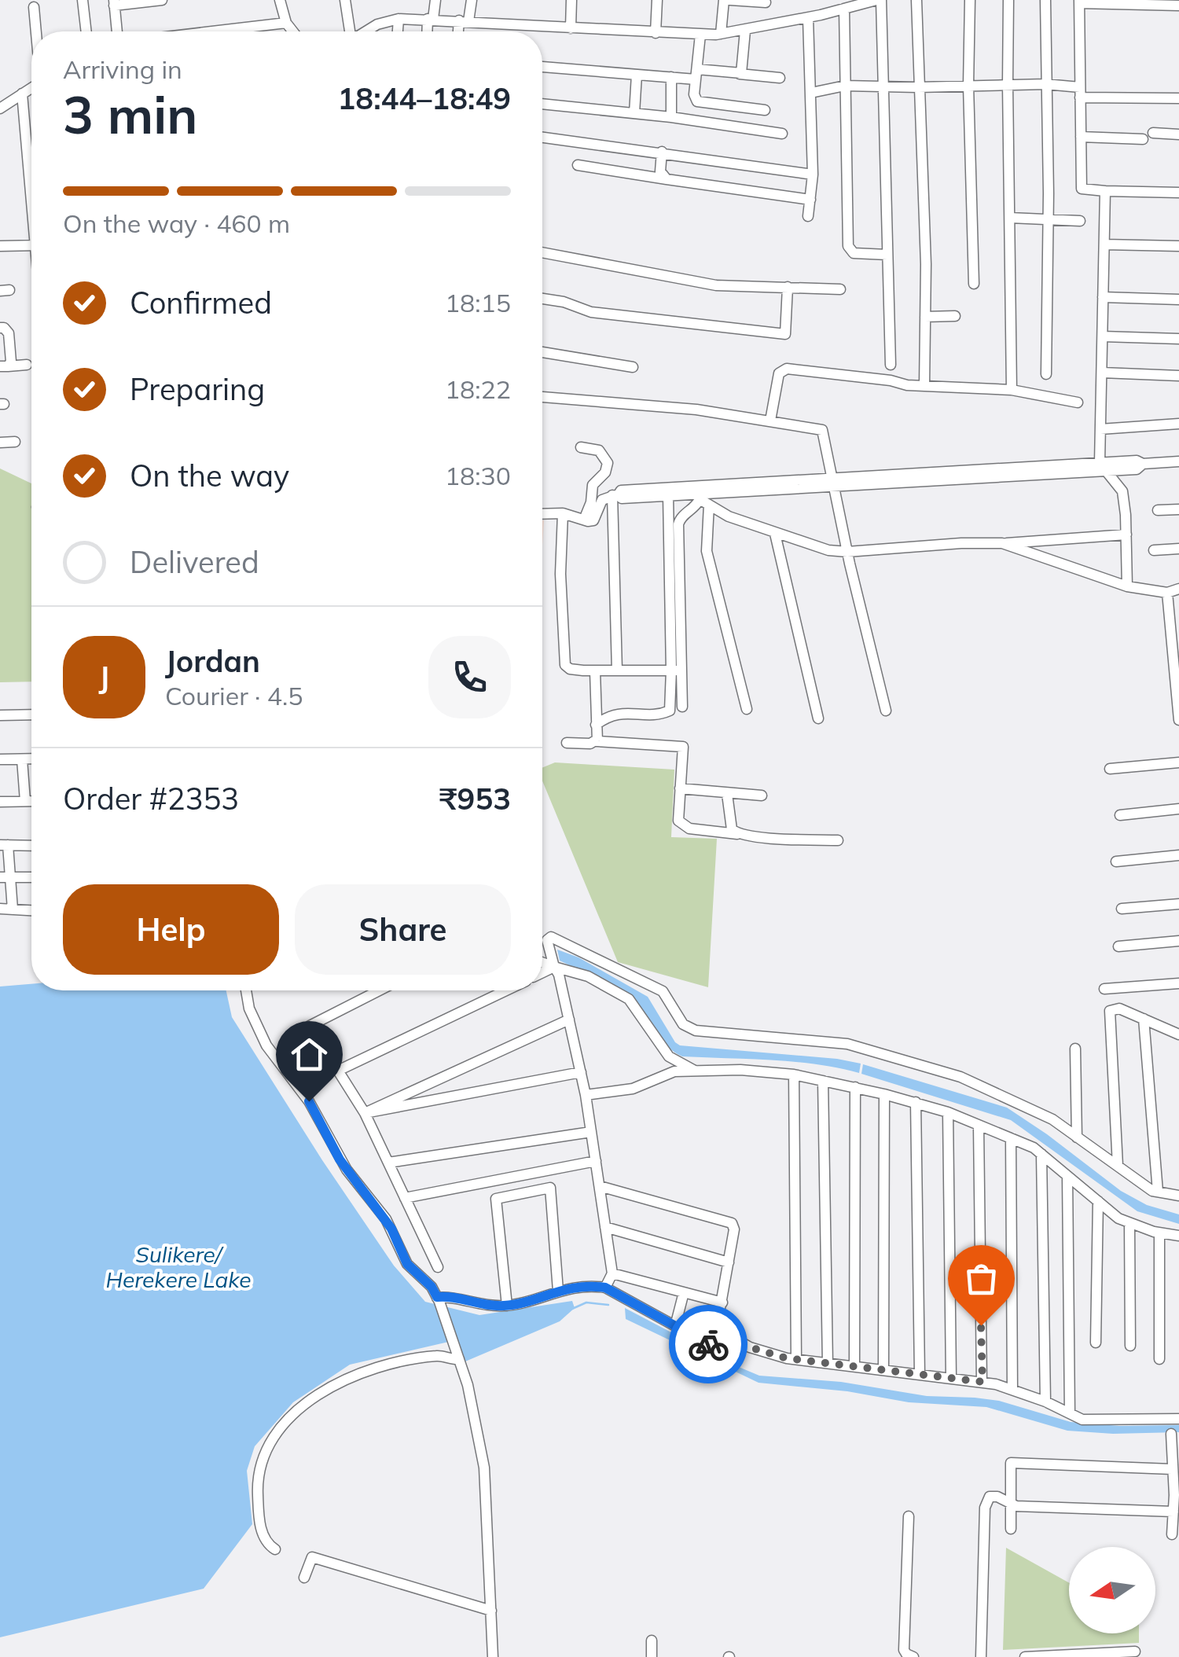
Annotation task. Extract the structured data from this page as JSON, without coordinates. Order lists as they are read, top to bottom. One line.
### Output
{"water":["Sulikere/ Herekere Lake"],"north":"left","page":{"heading":["3 min","Arriving in","18:44–18:49"],"panel":["Jordan","Courier · 4.5","Order #2353","₹953"],"bar":"On the way · 460 m","list":[["Confirmed","18:15"],["Preparing","18:22"],["On the way","18:30"],"Delivered"],"round":"J","buttons":["Help","Share"]}}
